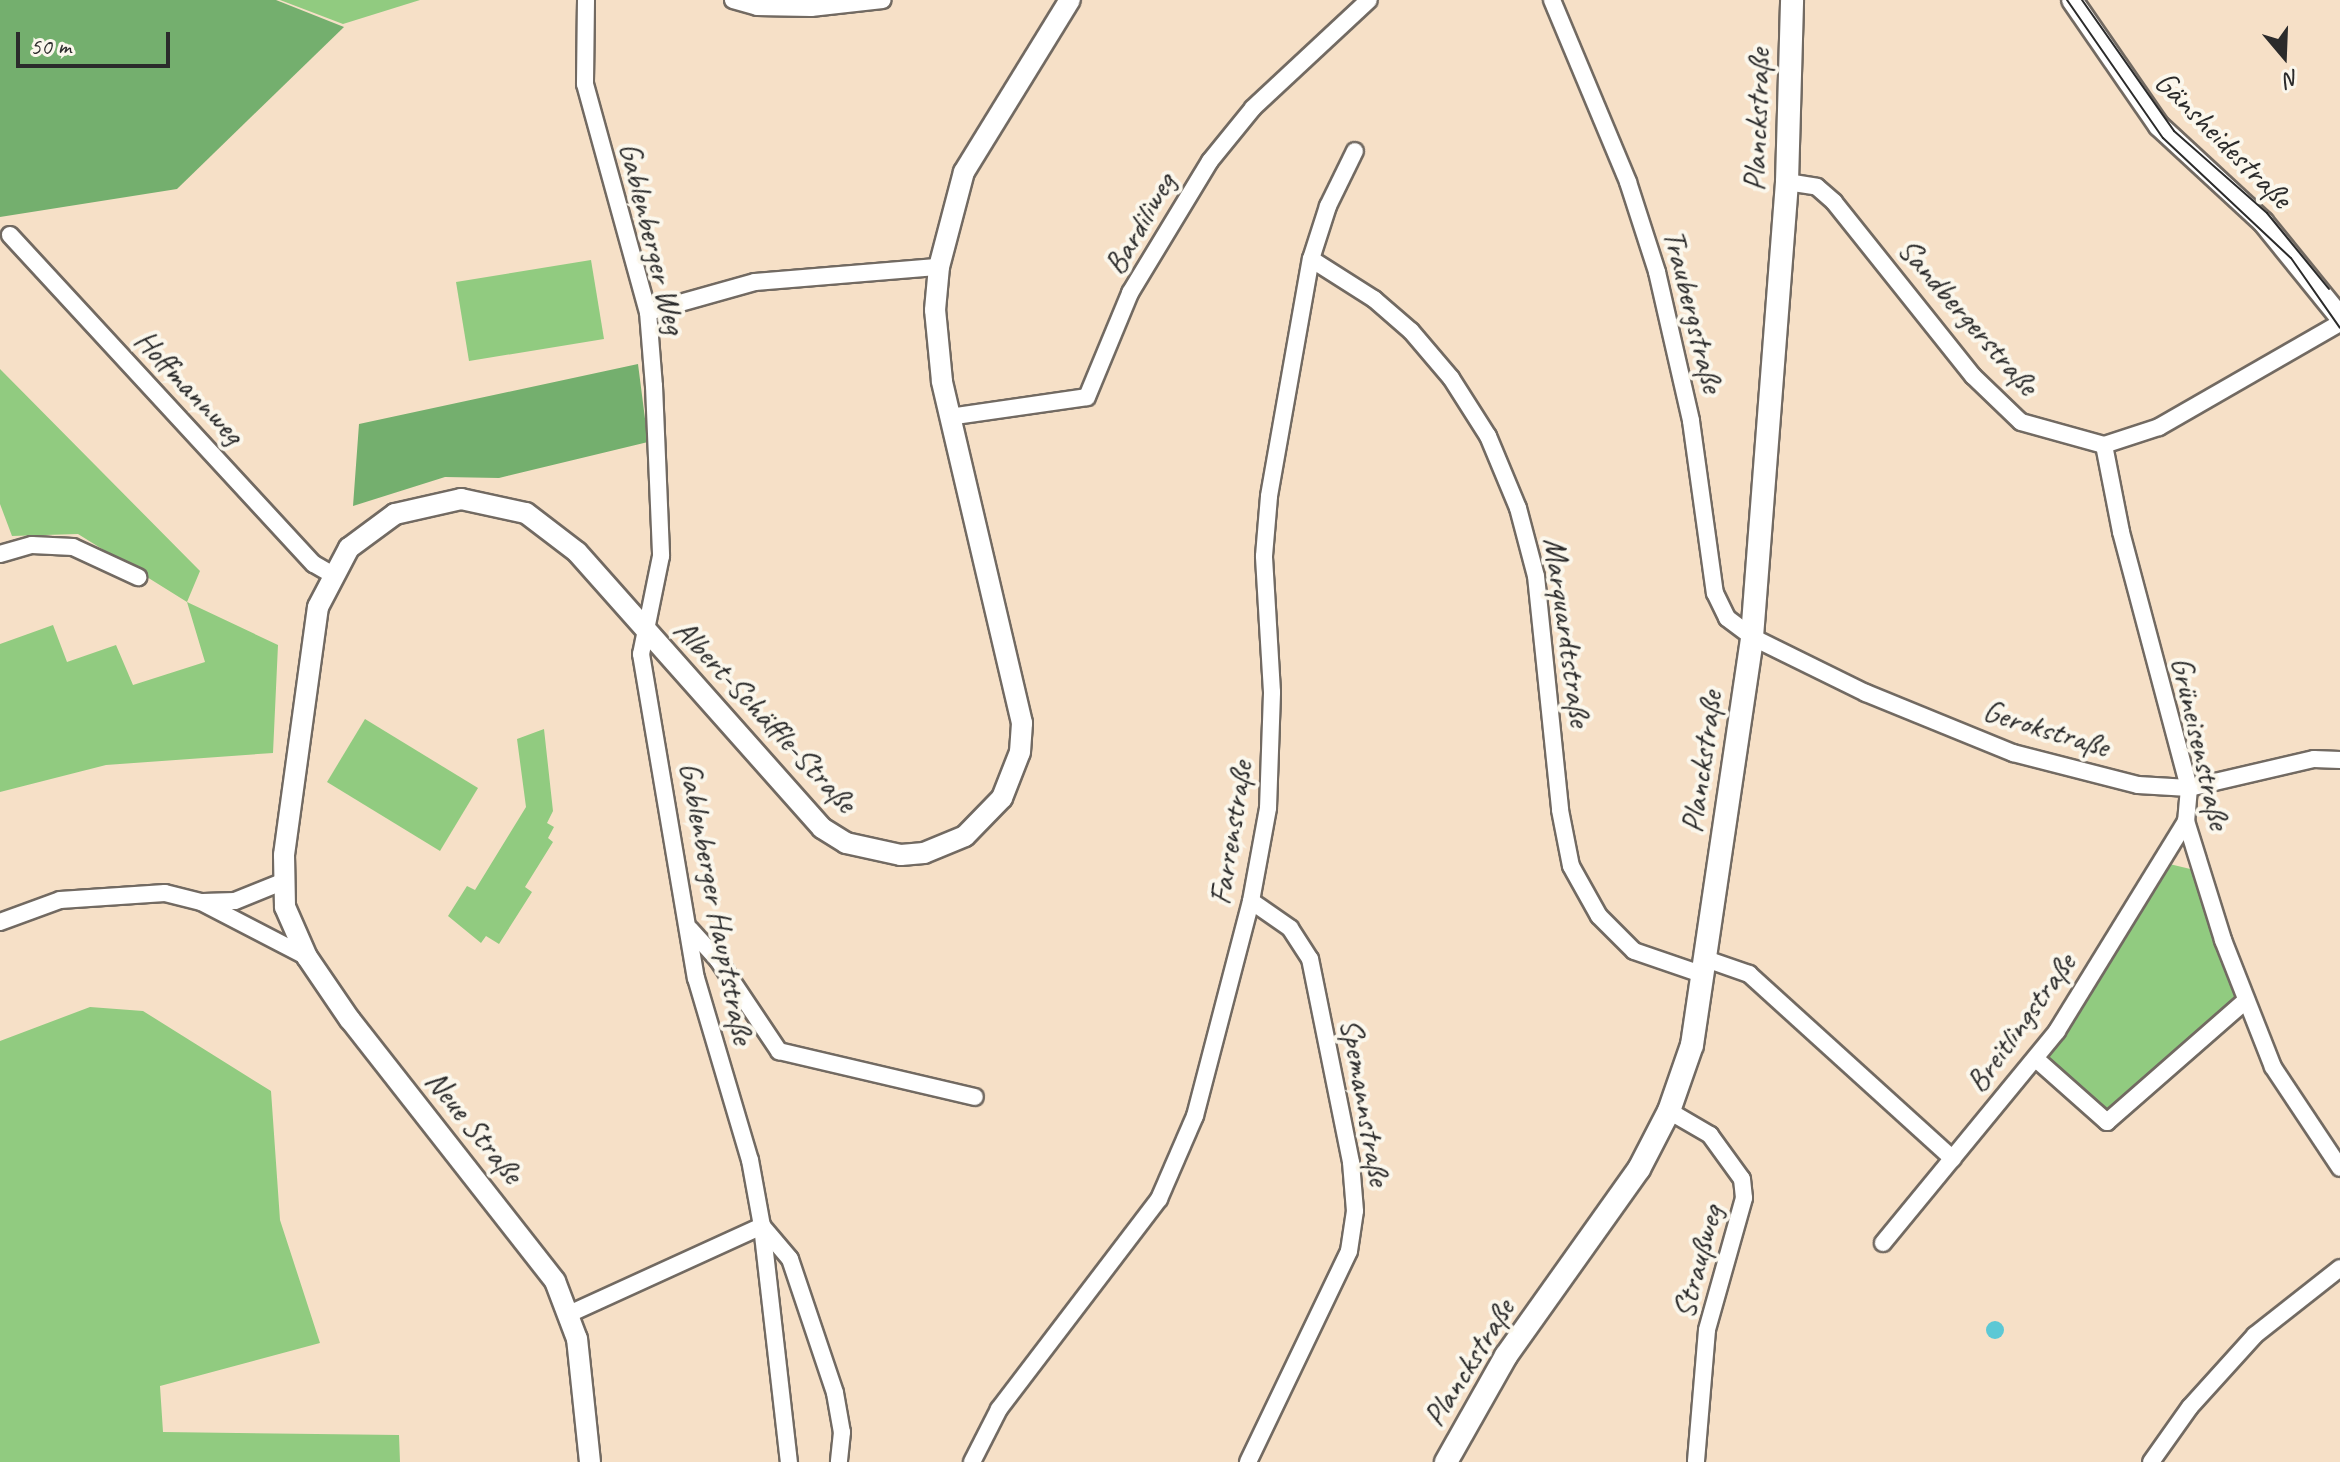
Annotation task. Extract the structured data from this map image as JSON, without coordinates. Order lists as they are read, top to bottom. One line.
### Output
{"streets":{"main road":["Planckstraße"],"street":["Gänsheidestraße","Bardiliweg","Gablenberger Weg","Traubergstraße","Sandbergerstraße","Hoffmannweg","Marquardtstraße","Albert-Schäffle-Straße","Gerokstraße","Grüneisenstraße","Farrenstraße","Gablenberger Hauptstraße","Breitlingstraße","Spemannstraße","Neue Straße","Straußweg"]},"crossings":[["Planckstraße","Traubergstraße"],["Planckstraße","Sandbergerstraße"],["Planckstraße","Marquardtstraße"],["Planckstraße","Gerokstraße"],["Planckstraße","Straußweg"],["Bardiliweg","Albert-Schäffle-Straße"],["Gablenberger Weg","Albert-Schäffle-Straße"],["Gablenberger Weg","Gablenberger Hauptstraße"],["Traubergstraße","Gerokstraße"],["Sandbergerstraße","Grüneisenstraße"],["Hoffmannweg","Albert-Schäffle-Straße"],["Marquardtstraße","Farrenstraße"],["Marquardtstraße","Breitlingstraße"],["Albert-Schäffle-Straße","Gablenberger Hauptstraße"],["Albert-Schäffle-Straße","Neue Straße"],["Gerokstraße","Grüneisenstraße"],["Grüneisenstraße","Breitlingstraße"],["Farrenstraße","Spemannstraße"]],"scale_bar":"50 m","north":"bottom"}
